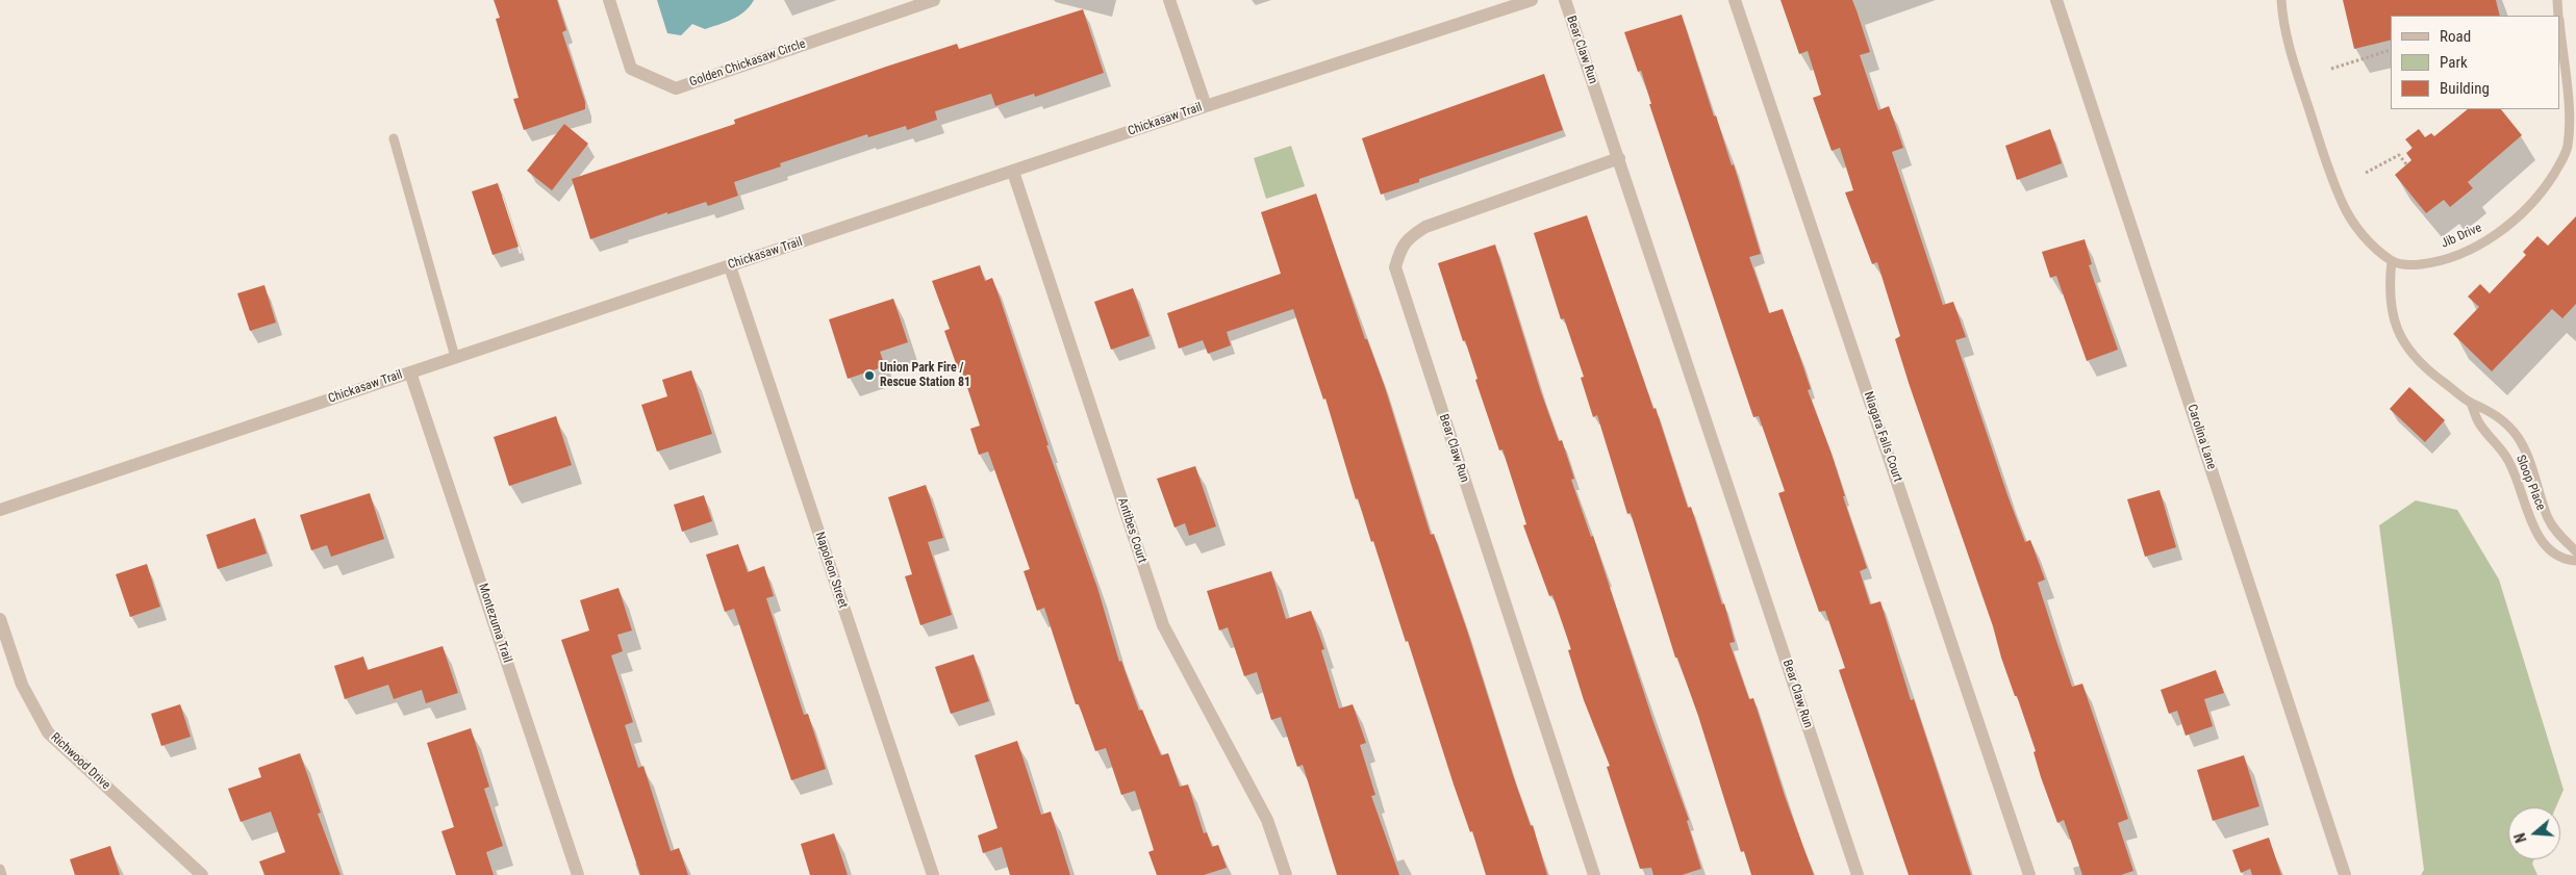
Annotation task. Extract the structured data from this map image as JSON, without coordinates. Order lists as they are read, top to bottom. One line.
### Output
{"streets":{"street":["Bear Claw Run","Golden Chickasaw Circle","Chickasaw Trail","Niagara Falls Court","Carolina Lane","Antibes Court","Napoleon Street","Montezuma Trail","Richwood Drive"],"lane":["Jib Drive","Sloop Place"]},"crossings":[["Chickasaw Trail","Antibes Court"],["Chickasaw Trail","Napoleon Street"],["Chickasaw Trail","Montezuma Trail"],["Jib Drive","Sloop Place"]],"places":["Union Park Fire / Rescue Station 81"],"legend":["Road","Park","Building"],"north":"left"}
